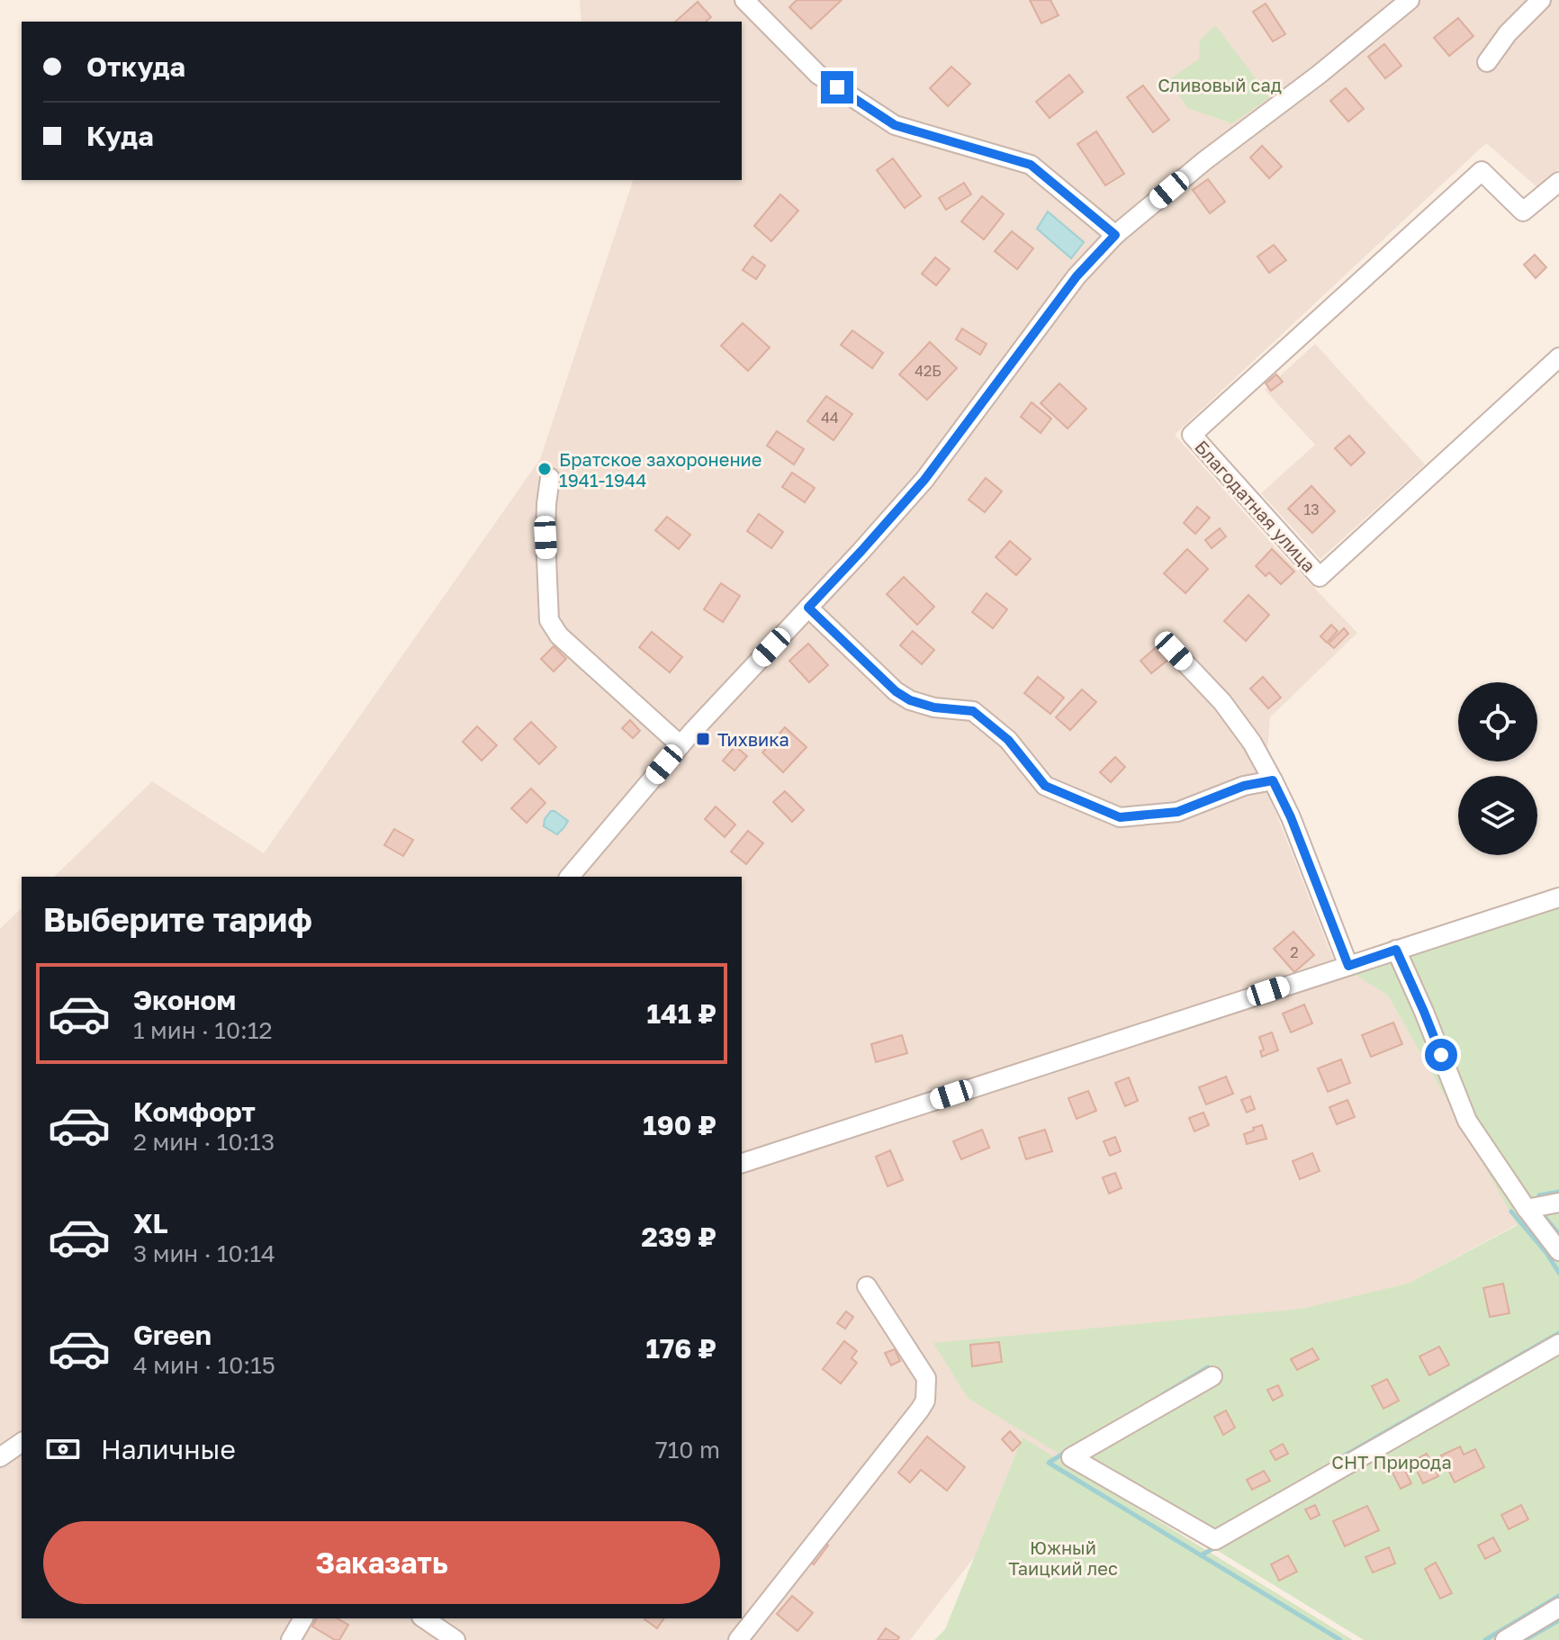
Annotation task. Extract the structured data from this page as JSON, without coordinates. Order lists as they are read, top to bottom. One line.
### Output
{"streets":{"street":["Благодатная улица"]},"parks":["Сливовый сад","СНТ Природа","Южный Таицкий лес"],"places":{"other":["Братское захоронение 1941-1944"],"transit":["Тихвика"]},"house_numbers":["42Б","44","13","2"],"page":{"banner":["Откуда","Куда"],"heading":"Выберите тариф","list":[{"name":"Эконом","note":"1 мин · 10:12","value":"141 ₽"},{"name":"Комфорт","note":"2 мин · 10:13","value":"190 ₽"},{"name":"XL","note":"3 мин · 10:14","value":"239 ₽"},{"name":"Green","note":"4 мин · 10:15","value":"176 ₽"}],"pay":["Наличные","710 m"],"buttons":"Заказать"}}
